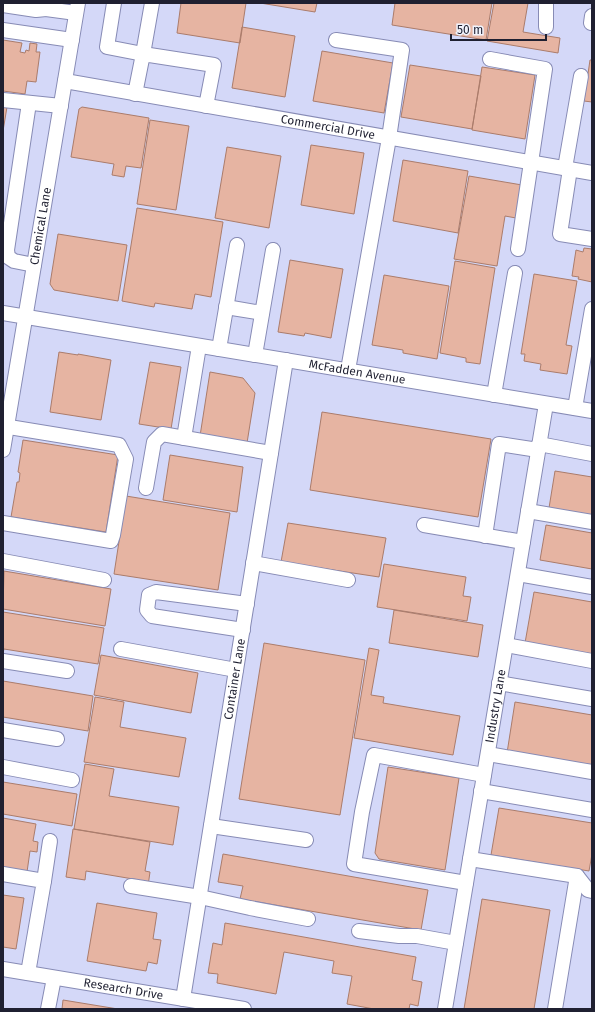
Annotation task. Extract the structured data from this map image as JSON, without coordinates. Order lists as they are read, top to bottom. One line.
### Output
{"streets":{"street":["Commercial Drive","Chemical Lane","McFadden Avenue","Container Lane","Industry Lane","Research Drive"]},"crossings":[["Commercial Drive","Chemical Lane"],["Chemical Lane","McFadden Avenue"],["McFadden Avenue","Container Lane"],["McFadden Avenue","Industry Lane"],["Container Lane","Research Drive"]],"scale_bar":"50 m"}
